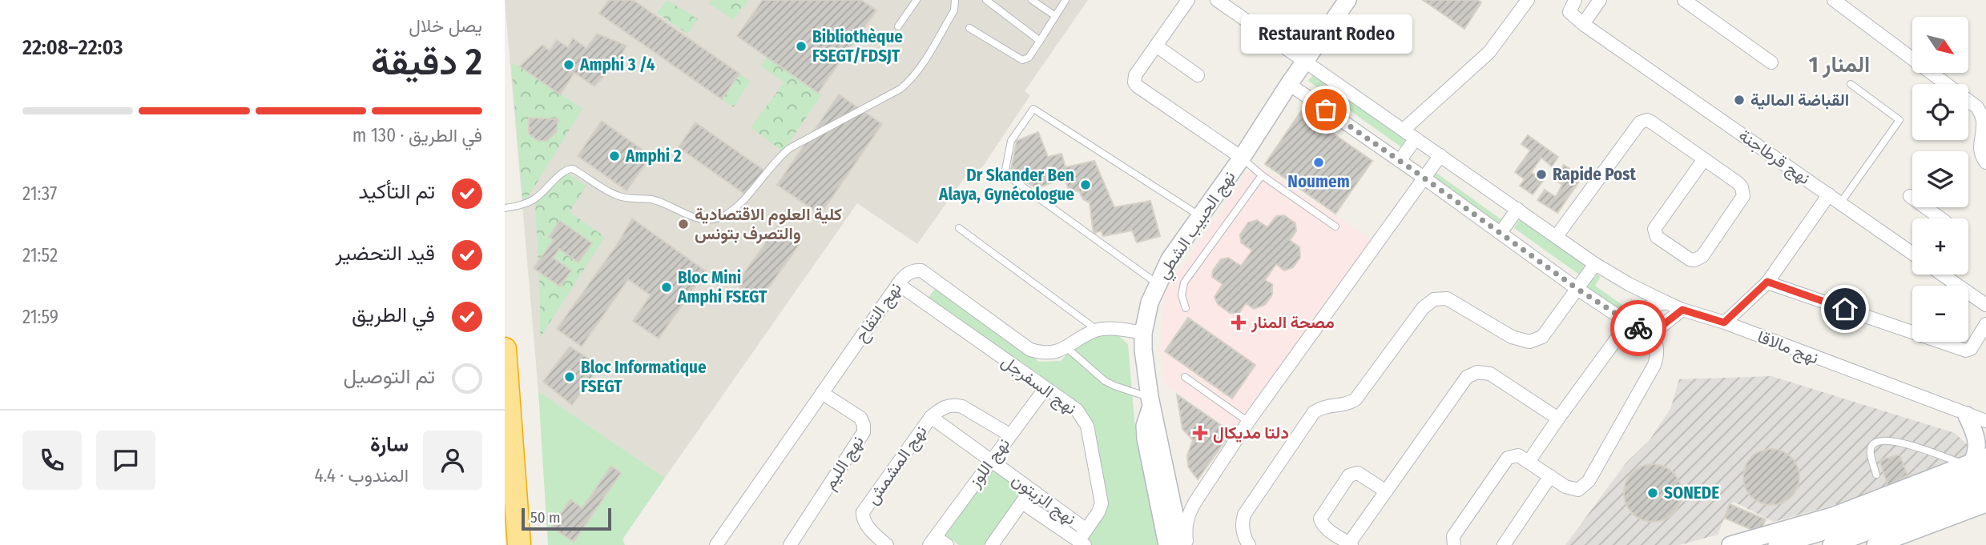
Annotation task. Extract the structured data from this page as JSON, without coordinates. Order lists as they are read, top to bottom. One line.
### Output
{"streets":{"street":["نهج قرطاجنة","نهج الحبيب الشطي","نهج التفاح","نهج مالاقا","نهج السفرجل","نهج الليم","نهج اللوز","نهج المشمش","نهج الزيتون"]},"crossings":[["نهج قرطاجنة","نهج مالاقا"],["نهج الحبيب الشطي","نهج مالاقا"],["نهج التفاح","نهج السفرجل"],["نهج التفاح","نهج الليم"],["نهج السفرجل","نهج اللوز"],["نهج السفرجل","نهج الزيتون"],["نهج اللوز","نهج المشمش"],["نهج اللوز","نهج الزيتون"],["نهج المشمش","نهج الزيتون"]],"districts":["المنار 1"],"places":{"other":["Bibliothèque FSEGT/FDSJT","Amphi 3 /4","القباضة المالية","Restaurant Rodeo","Amphi 2","Noumem","Rapide Post","Dr Skander Ben Alaya, Gynécologue","كلية العلوم الاقتصادية والتصرف بتونس","Bloc Mini Amphi FSEGT","Bloc Informatique FSEGT","SONEDE"],"health":["مصحة المنار","دلتا مديكال"]},"scale_bar":"50 m","north":"bottom right","page":{"heading":["2 دقيقة","يصل خلال","22:03–22:08"],"panel":["سارة","المندوب · 4.4"],"bubble":"Restaurant Rodeo","map_buttons":["+","−"],"bar":"في الطريق · 130 m","list":[["تم التأكيد","21:37"],["قيد التحضير","21:52"],["في الطريق","21:59"],"تم التوصيل"],"scale":"50 m"}}
